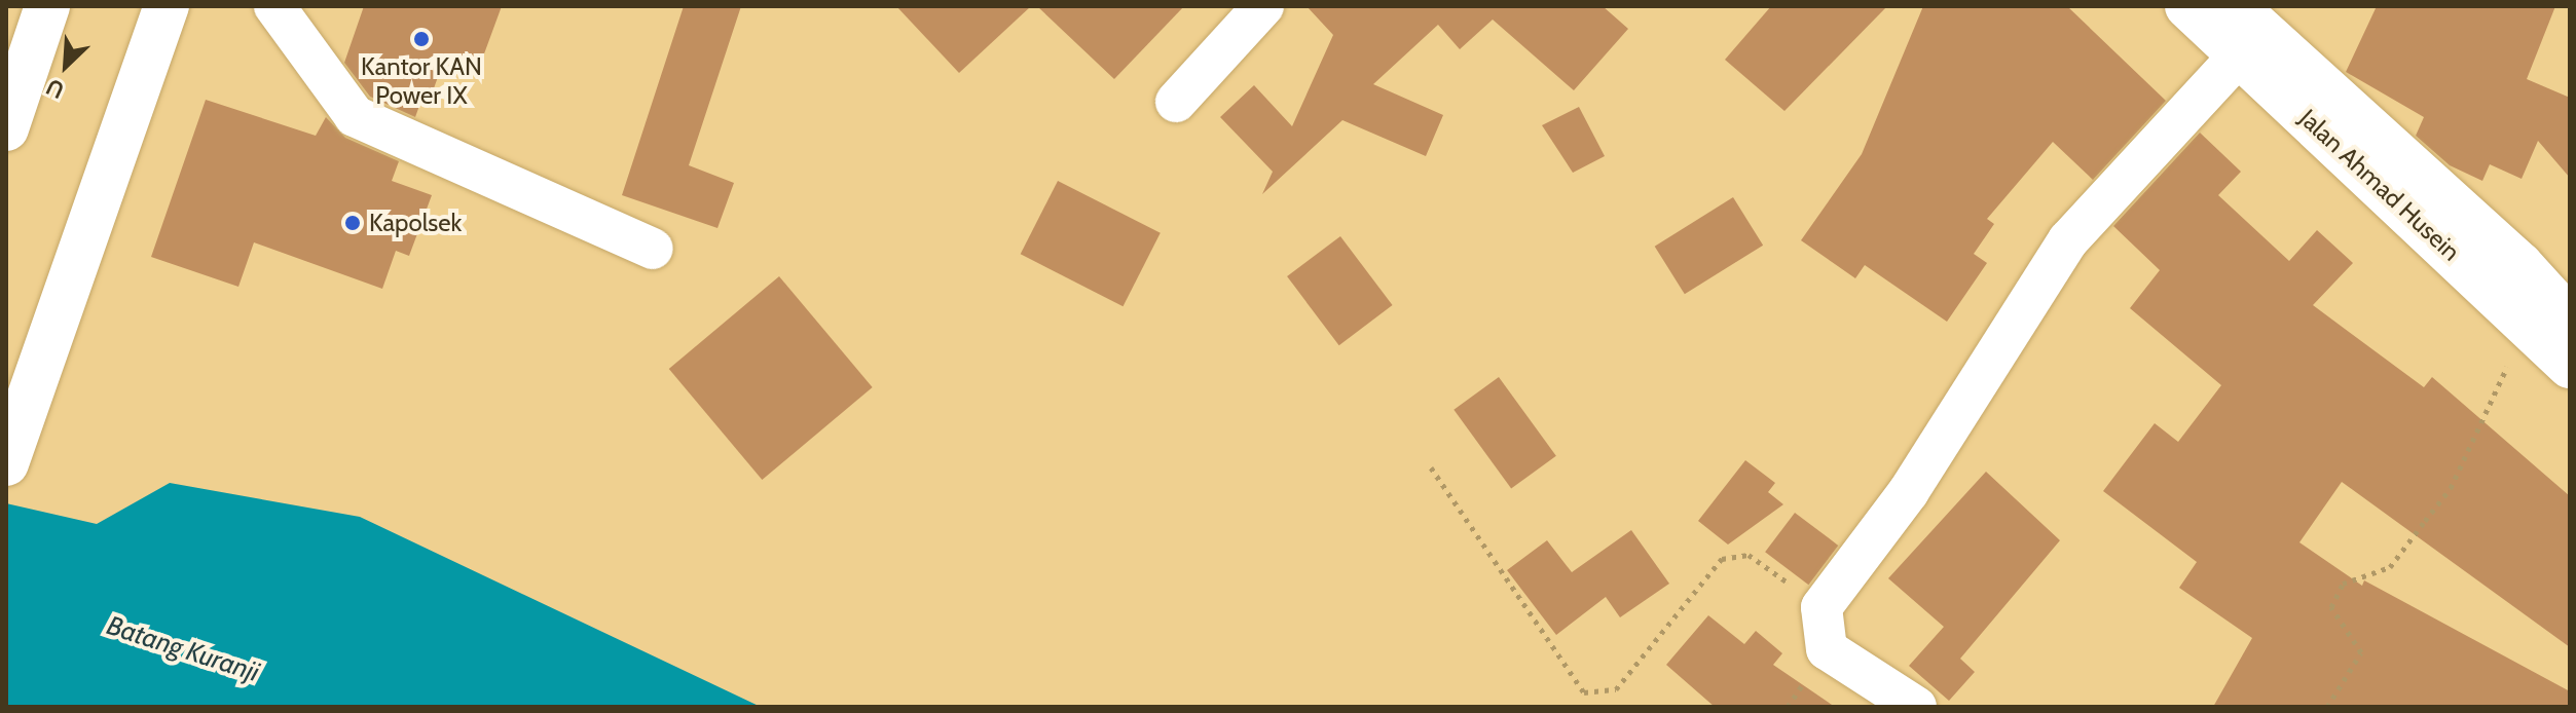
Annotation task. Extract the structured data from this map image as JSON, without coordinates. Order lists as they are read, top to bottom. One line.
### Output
{"streets":{"main road":["Jalan Ahmad Husein"]},"water":["Batang Kuranji"],"places":["Kantor KAN Power IX","Kapolsek"],"north":"bottom left"}
